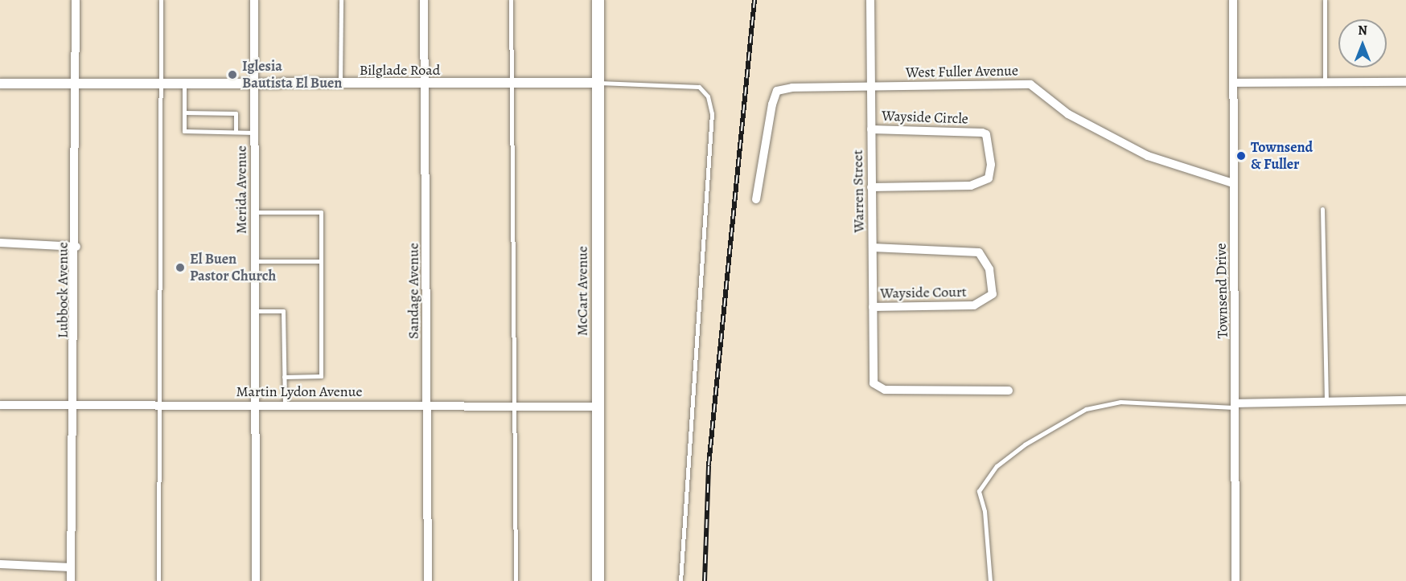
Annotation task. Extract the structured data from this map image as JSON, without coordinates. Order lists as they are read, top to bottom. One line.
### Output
{"streets":{"main road":["McCart Avenue"],"street":["Bilglade Road","West Fuller Avenue","Wayside Circle","Merida Avenue","Warren Street","Lubbock Avenue","Sandage Avenue","Townsend Drive","Wayside Court","Martin Lydon Avenue"]},"crossings":[["Bilglade Road","Merida Avenue"],["Bilglade Road","Lubbock Avenue"],["Bilglade Road","Sandage Avenue"],["Bilglade Road","McCart Avenue"],["West Fuller Avenue","Warren Street"],["West Fuller Avenue","Townsend Drive"],["Wayside Circle","Warren Street"],["Merida Avenue","Martin Lydon Avenue"],["Warren Street","Wayside Court"],["Lubbock Avenue","Martin Lydon Avenue"],["Sandage Avenue","Martin Lydon Avenue"],["McCart Avenue","Martin Lydon Avenue"]],"places":["Iglesia Bautista El Buen","Townsend & Fuller","El Buen Pastor Church"],"north":"top"}
